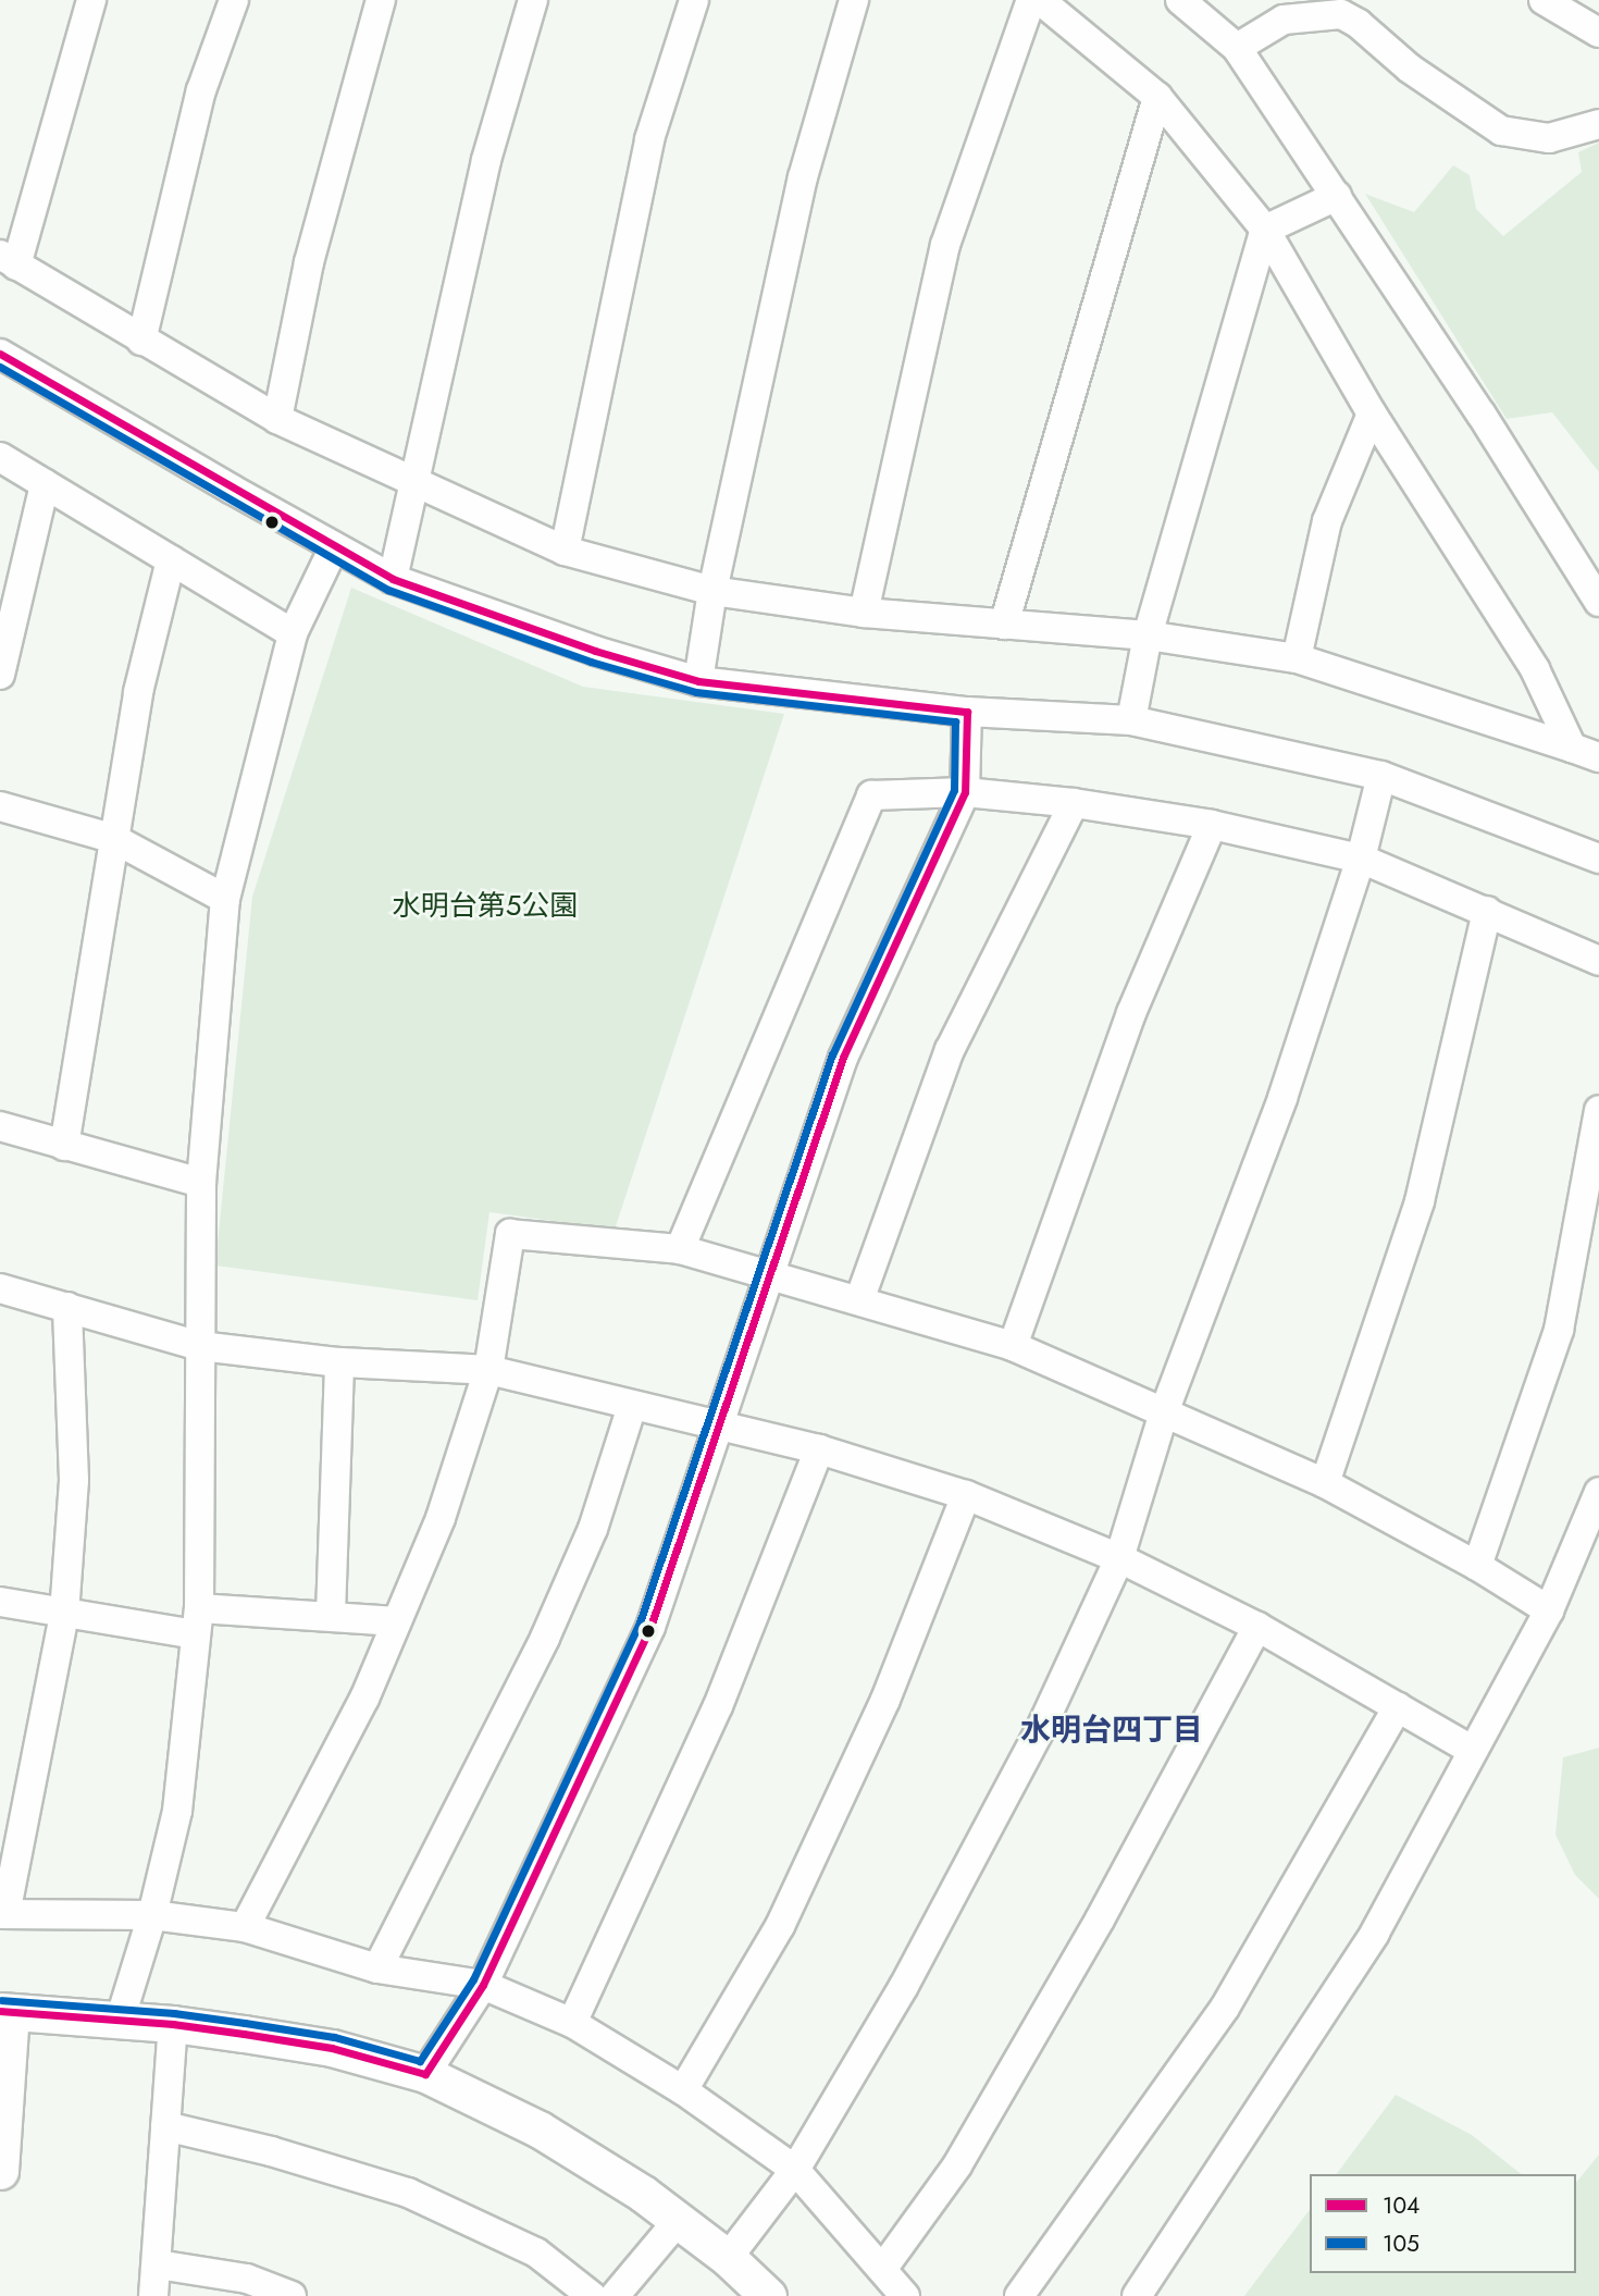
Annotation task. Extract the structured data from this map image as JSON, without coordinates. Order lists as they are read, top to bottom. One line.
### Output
{"districts":["水明台四丁目"],"parks":["水明台第5公園"],"lines":["transit line 104","transit line 105"],"legend":["104","105"]}
